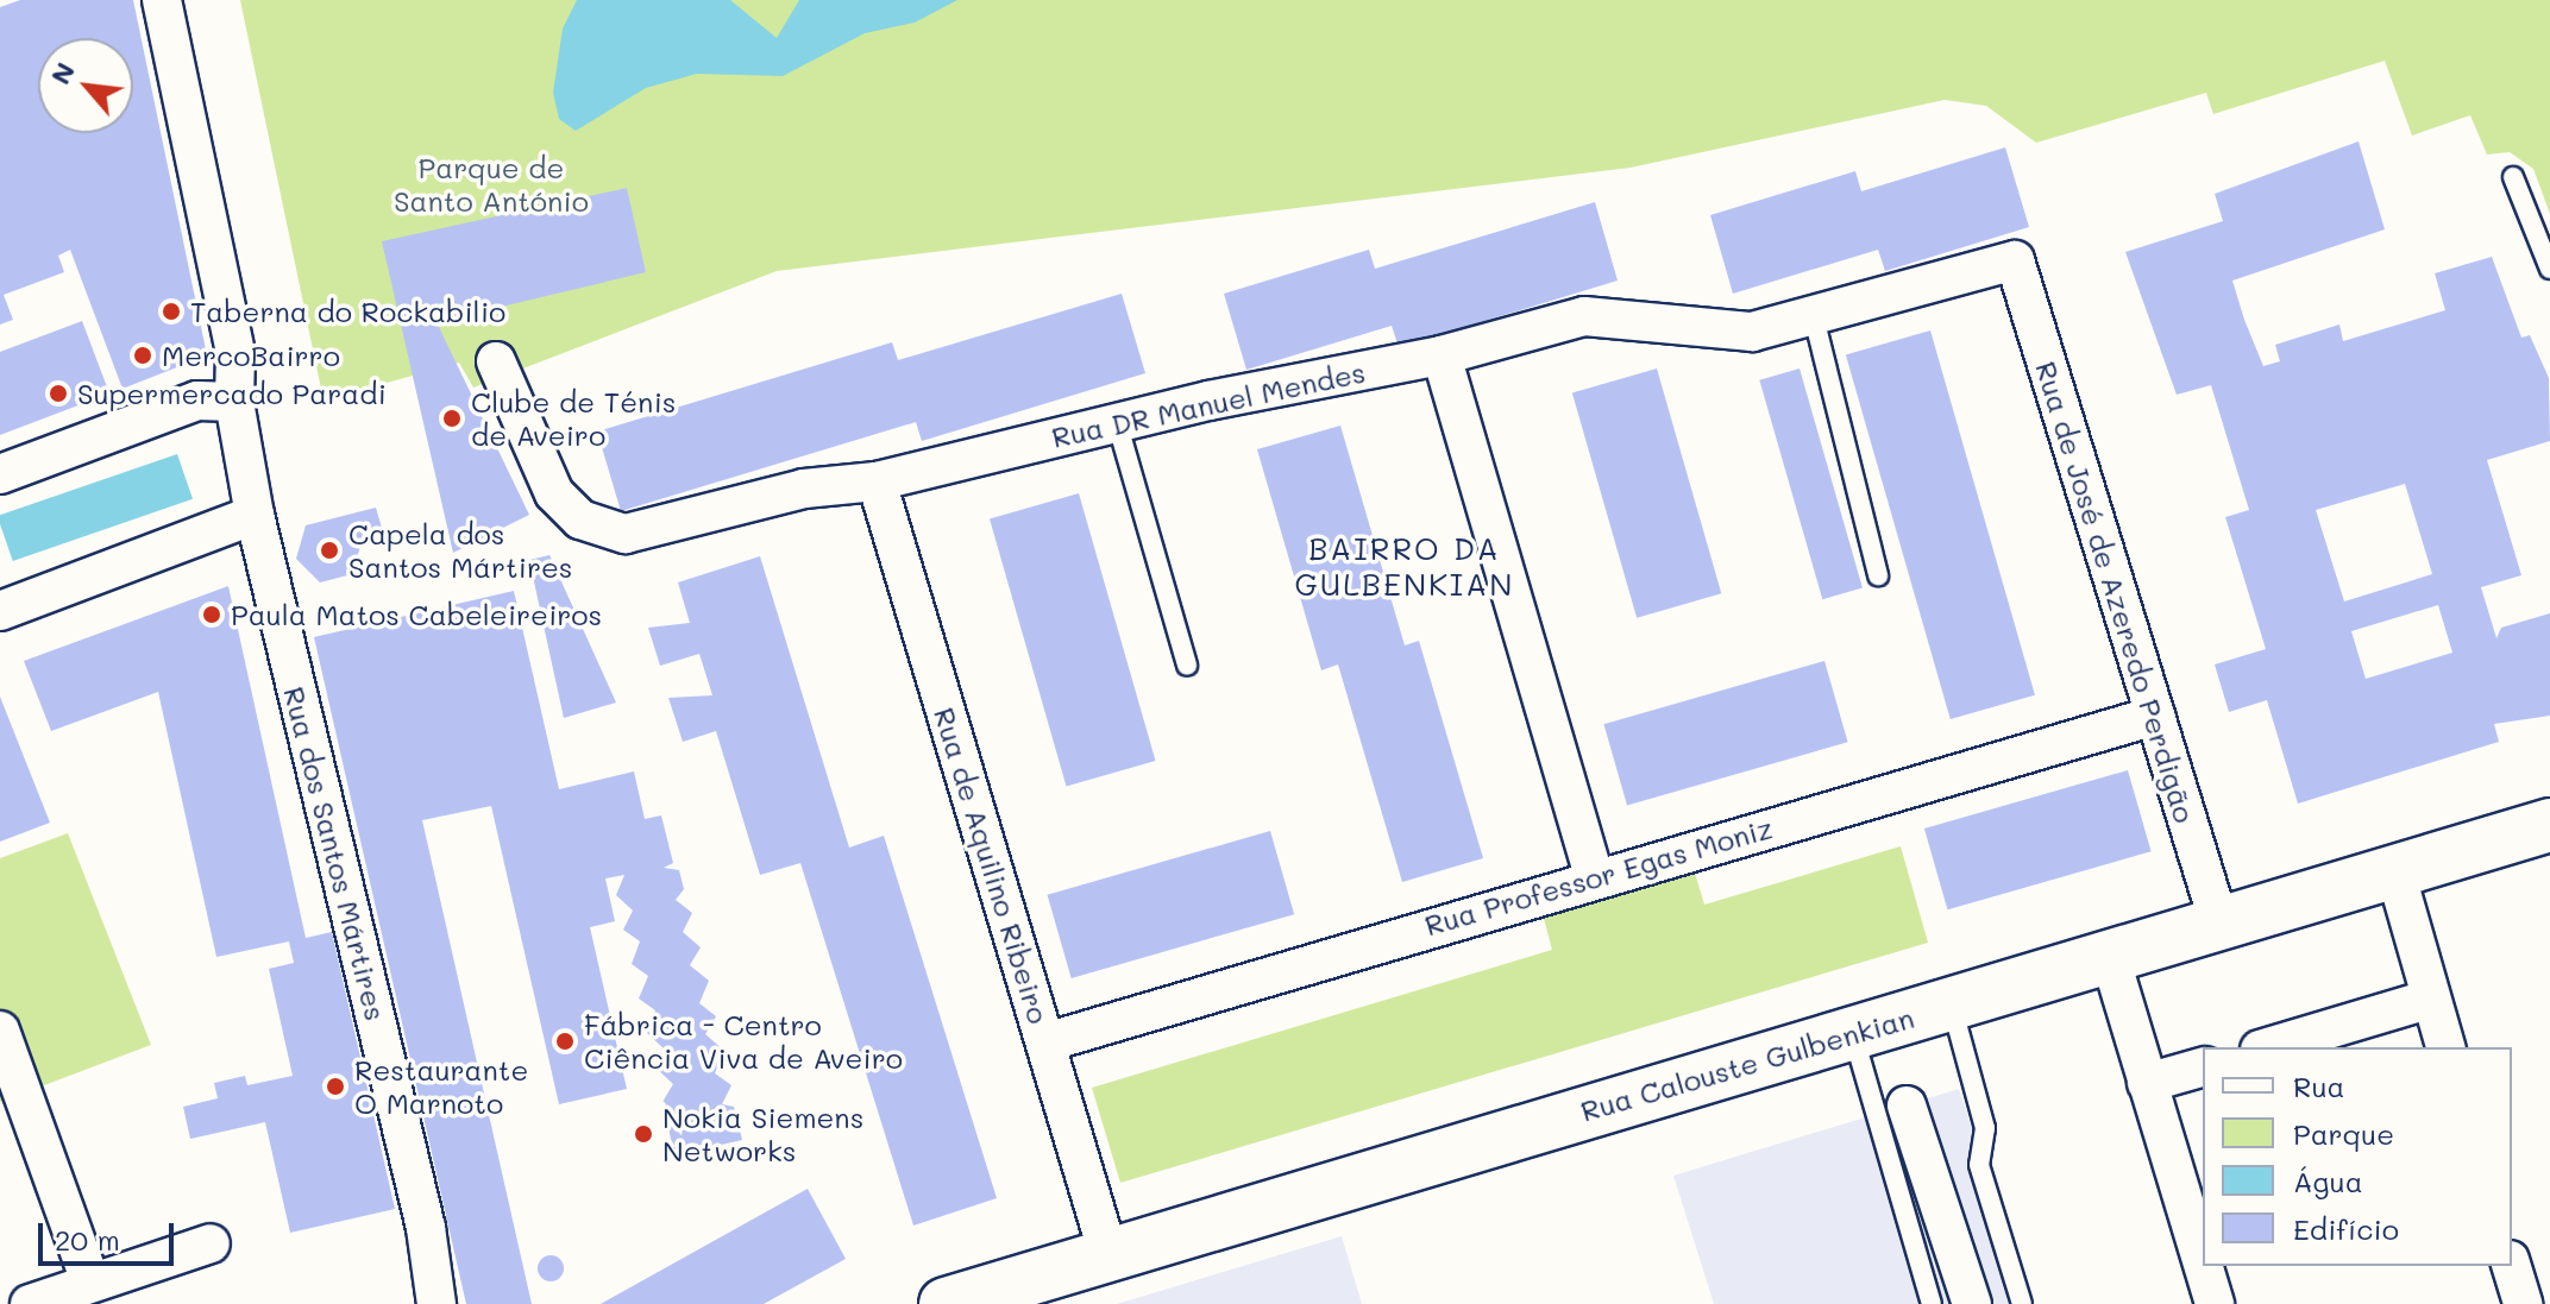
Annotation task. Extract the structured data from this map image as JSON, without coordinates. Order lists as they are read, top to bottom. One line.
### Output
{"streets":{"main road":["Rua Calouste Gulbenkian"],"street":["Rua DR Manuel Mendes","Rua de José de Azeredo Perdigão","Rua dos Santos Mártires","Rua de Aquilino Ribeiro","Rua Professor Egas Moniz"]},"crossings":[["Rua DR Manuel Mendes","Rua de José de Azeredo Perdigão"],["Rua DR Manuel Mendes","Rua de Aquilino Ribeiro"],["Rua de José de Azeredo Perdigão","Rua Professor Egas Moniz"],["Rua de José de Azeredo Perdigão","Rua Calouste Gulbenkian"],["Rua de Aquilino Ribeiro","Rua Professor Egas Moniz"],["Rua de Aquilino Ribeiro","Rua Calouste Gulbenkian"]],"districts":["BAIRRO DA GULBENKIAN"],"parks":["Parque de Santo António"],"places":["Taberna do Rockabilio","MercoBairro","Supermercado Paradi","Clube de Ténis de Aveiro","Capela dos Santos Mártires","Paula Matos Cabeleireiros","Fábrica - Centro Ciência Viva de Aveiro","Restaurante O Marnoto","Nokia Siemens Networks"],"legend":["Rua","Parque","Água","Edifício"],"scale_bar":"20 m","north":"top left"}
